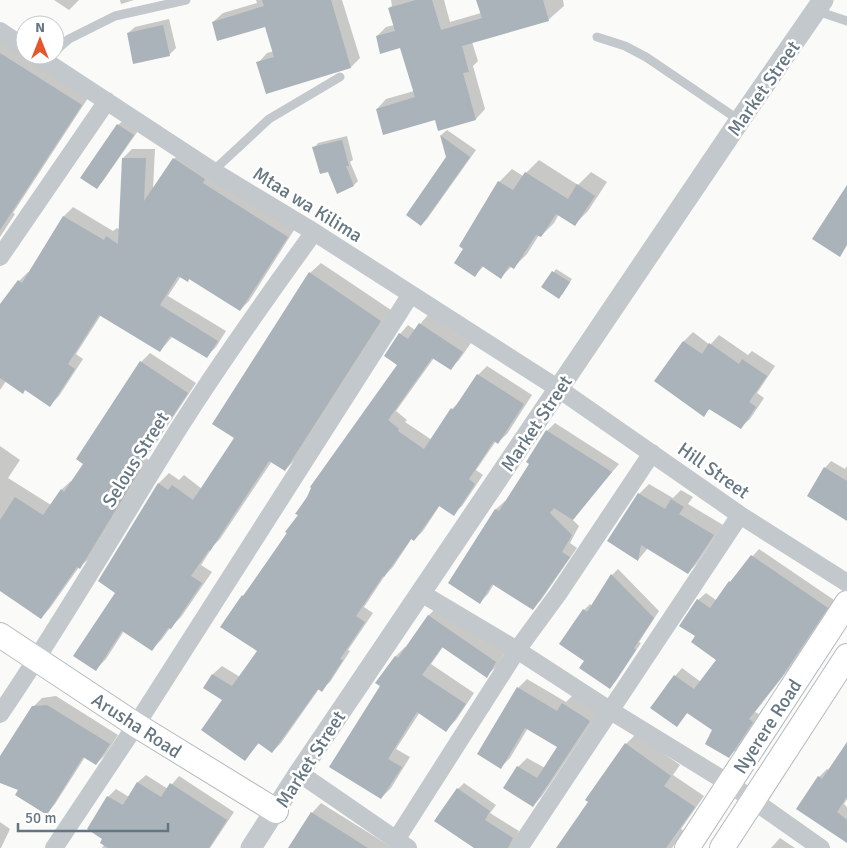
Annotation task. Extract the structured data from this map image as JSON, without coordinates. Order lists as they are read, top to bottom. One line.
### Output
{"streets":{"main road":["Arusha Road","Nyerere Road"],"street":["Market Street","Mtaa wa Kilima","Selous Street","Hill Street"]},"crossings":[["Market Street","Mtaa wa Kilima"],["Market Street","Hill Street"],["Market Street","Arusha Road"],["Mtaa wa Kilima","Selous Street"],["Mtaa wa Kilima","Hill Street"],["Selous Street","Arusha Road"]],"scale_bar":"50 m","north":"top"}
